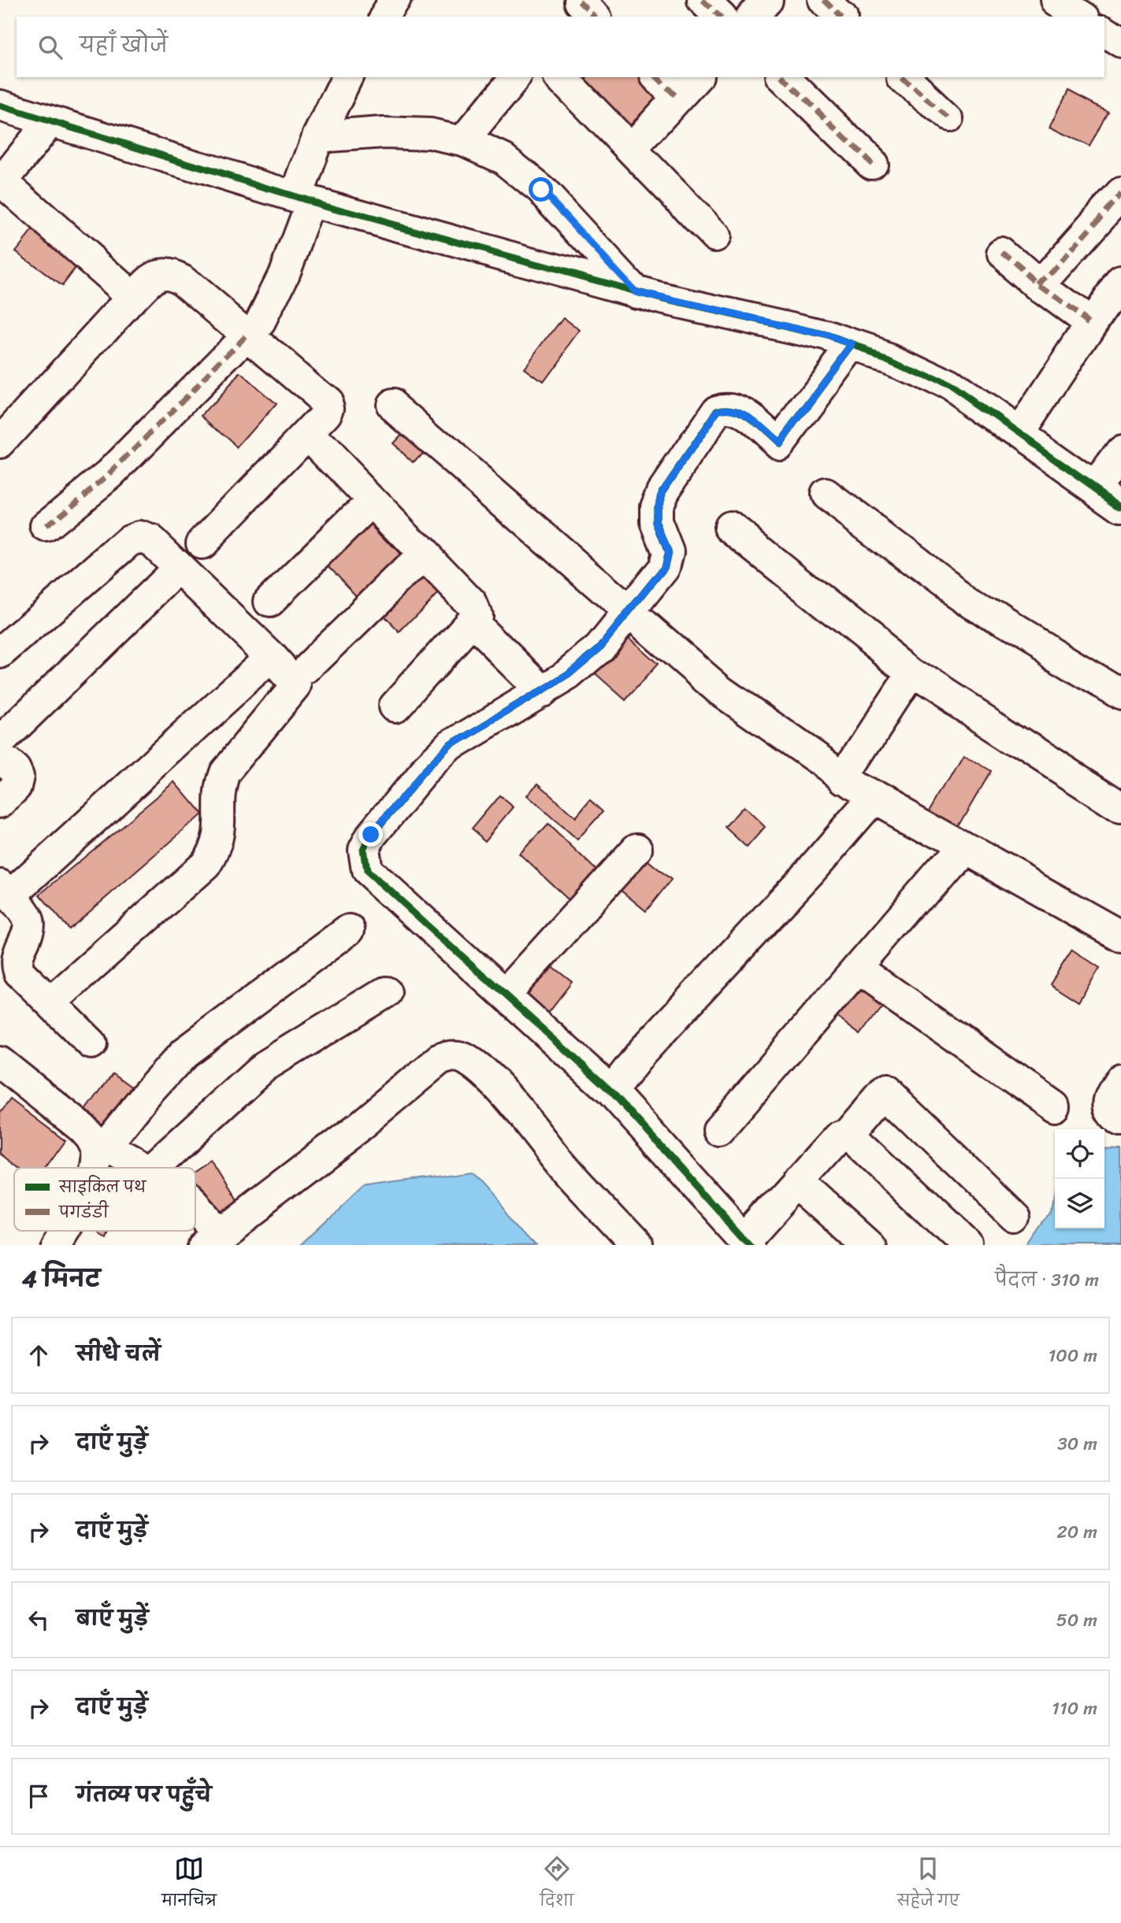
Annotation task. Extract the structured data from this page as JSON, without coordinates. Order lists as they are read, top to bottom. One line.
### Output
{"legend":["साइकिल पथ","पगडंडी"],"page":{"search":"यहाँ खोजें","heading":["4 मिनट","पैदल · 310 m"],"list":[["सीधे चलें","100 m"],["दाएँ मुड़ें","30 m"],["दाएँ मुड़ें","20 m"],["बाएँ मुड़ें","50 m"],["दाएँ मुड़ें","110 m"],"गंतव्य पर पहुँचे"],"nav":["मानचित्र","दिशा","सहेजे गए"]}}
